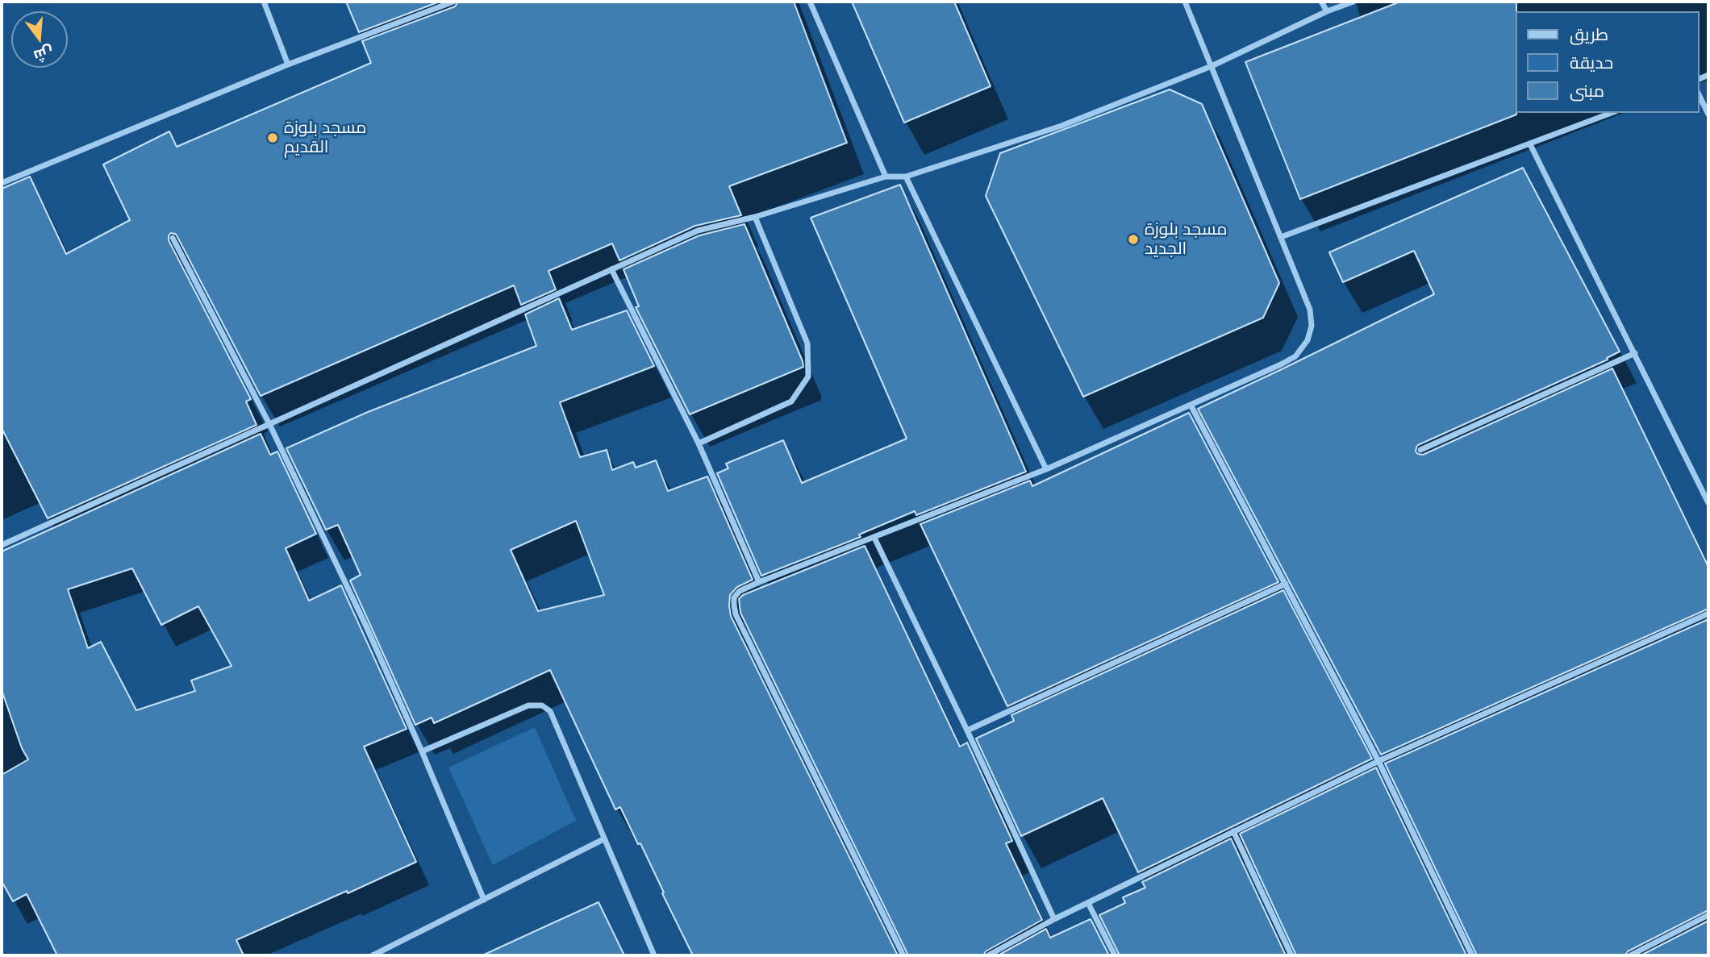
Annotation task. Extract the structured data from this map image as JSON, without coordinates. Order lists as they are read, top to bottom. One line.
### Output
{"places":["مسجد بلوزة القديم","مسجد بلوزة الجديد"],"legend":["طريق","حديقة","مبنى"],"north":"bottom"}
